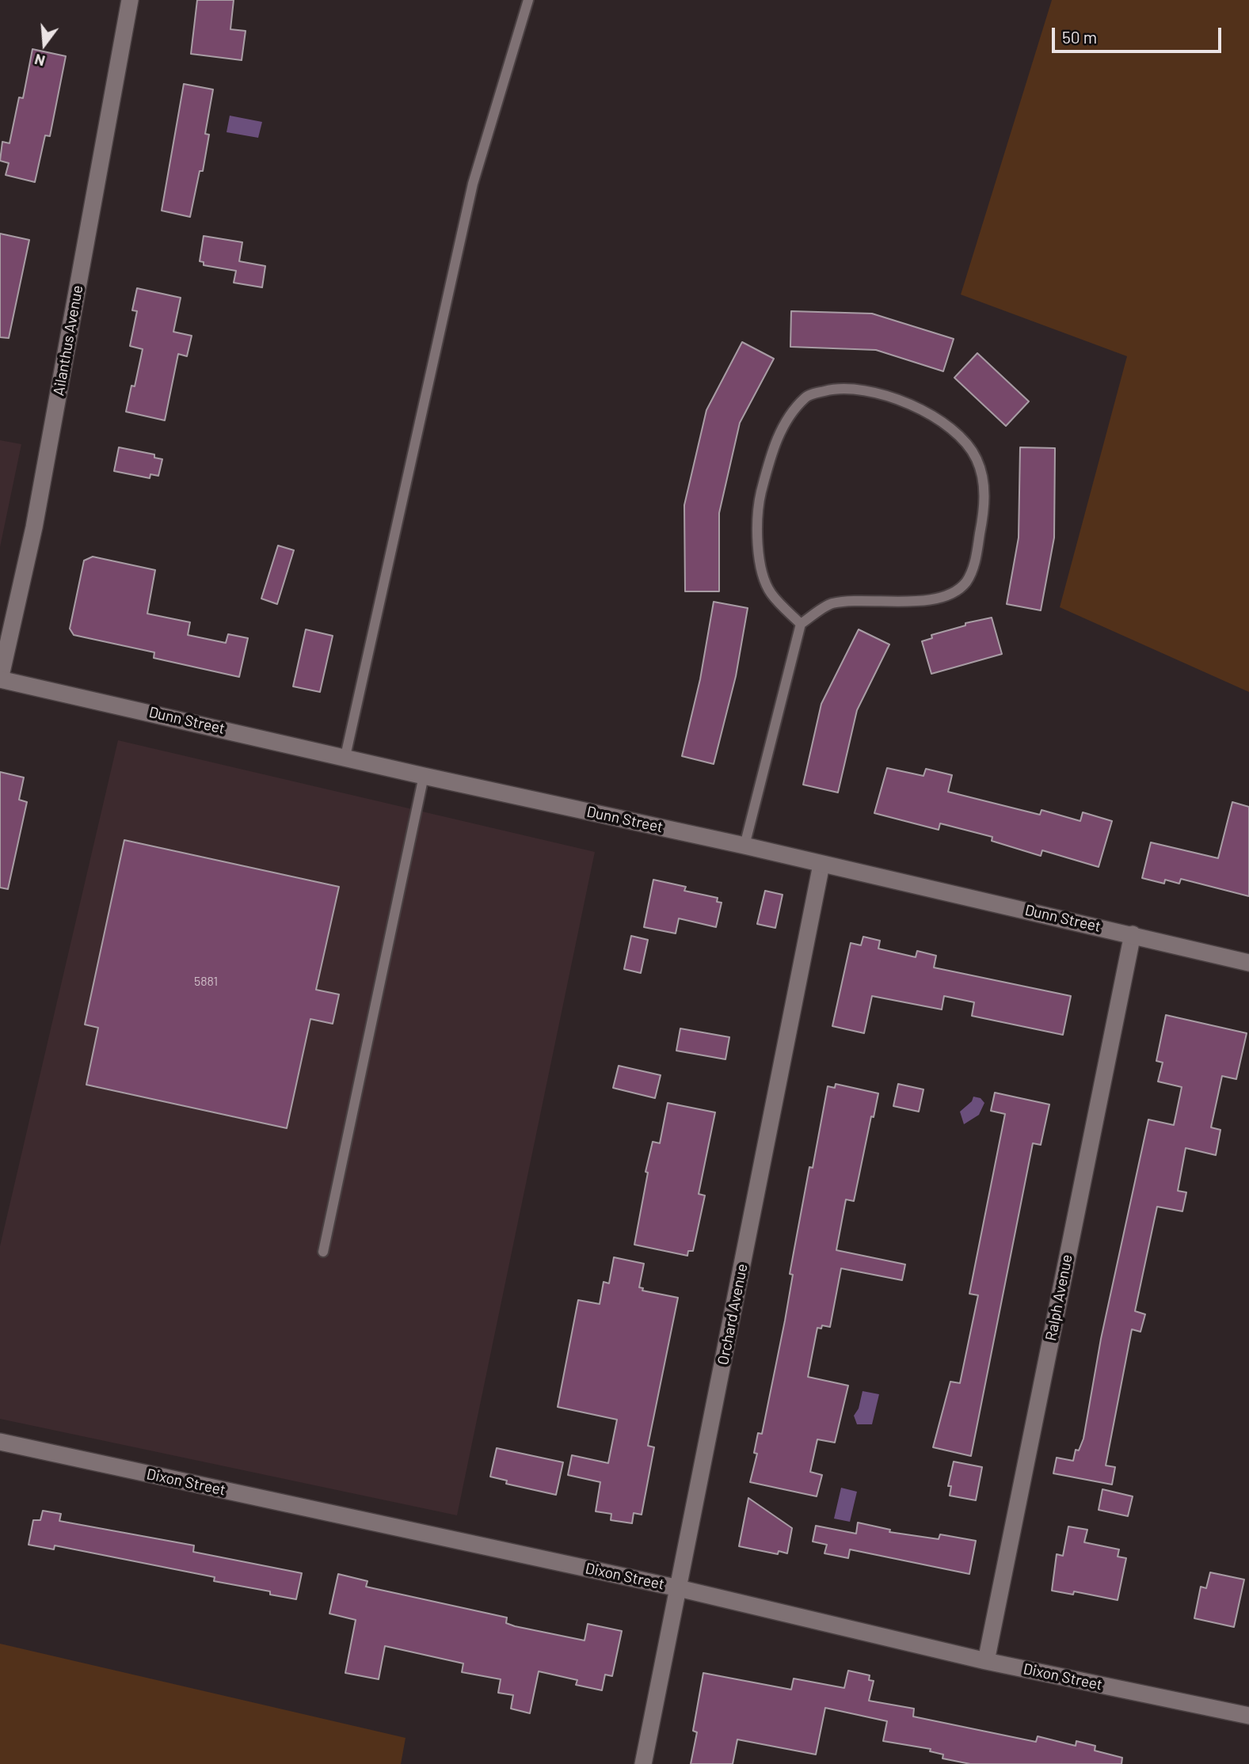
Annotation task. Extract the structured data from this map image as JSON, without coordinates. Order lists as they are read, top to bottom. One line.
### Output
{"streets":{"street":["Ailanthus Avenue","Dunn Street","Ralph Avenue","Orchard Avenue","Dixon Street"]},"crossings":[["Ailanthus Avenue","Dunn Street"],["Dunn Street","Ralph Avenue"],["Dunn Street","Orchard Avenue"],["Ralph Avenue","Dixon Street"],["Orchard Avenue","Dixon Street"]],"house_numbers":["5881"],"scale_bar":"50 m","north":"bottom"}
